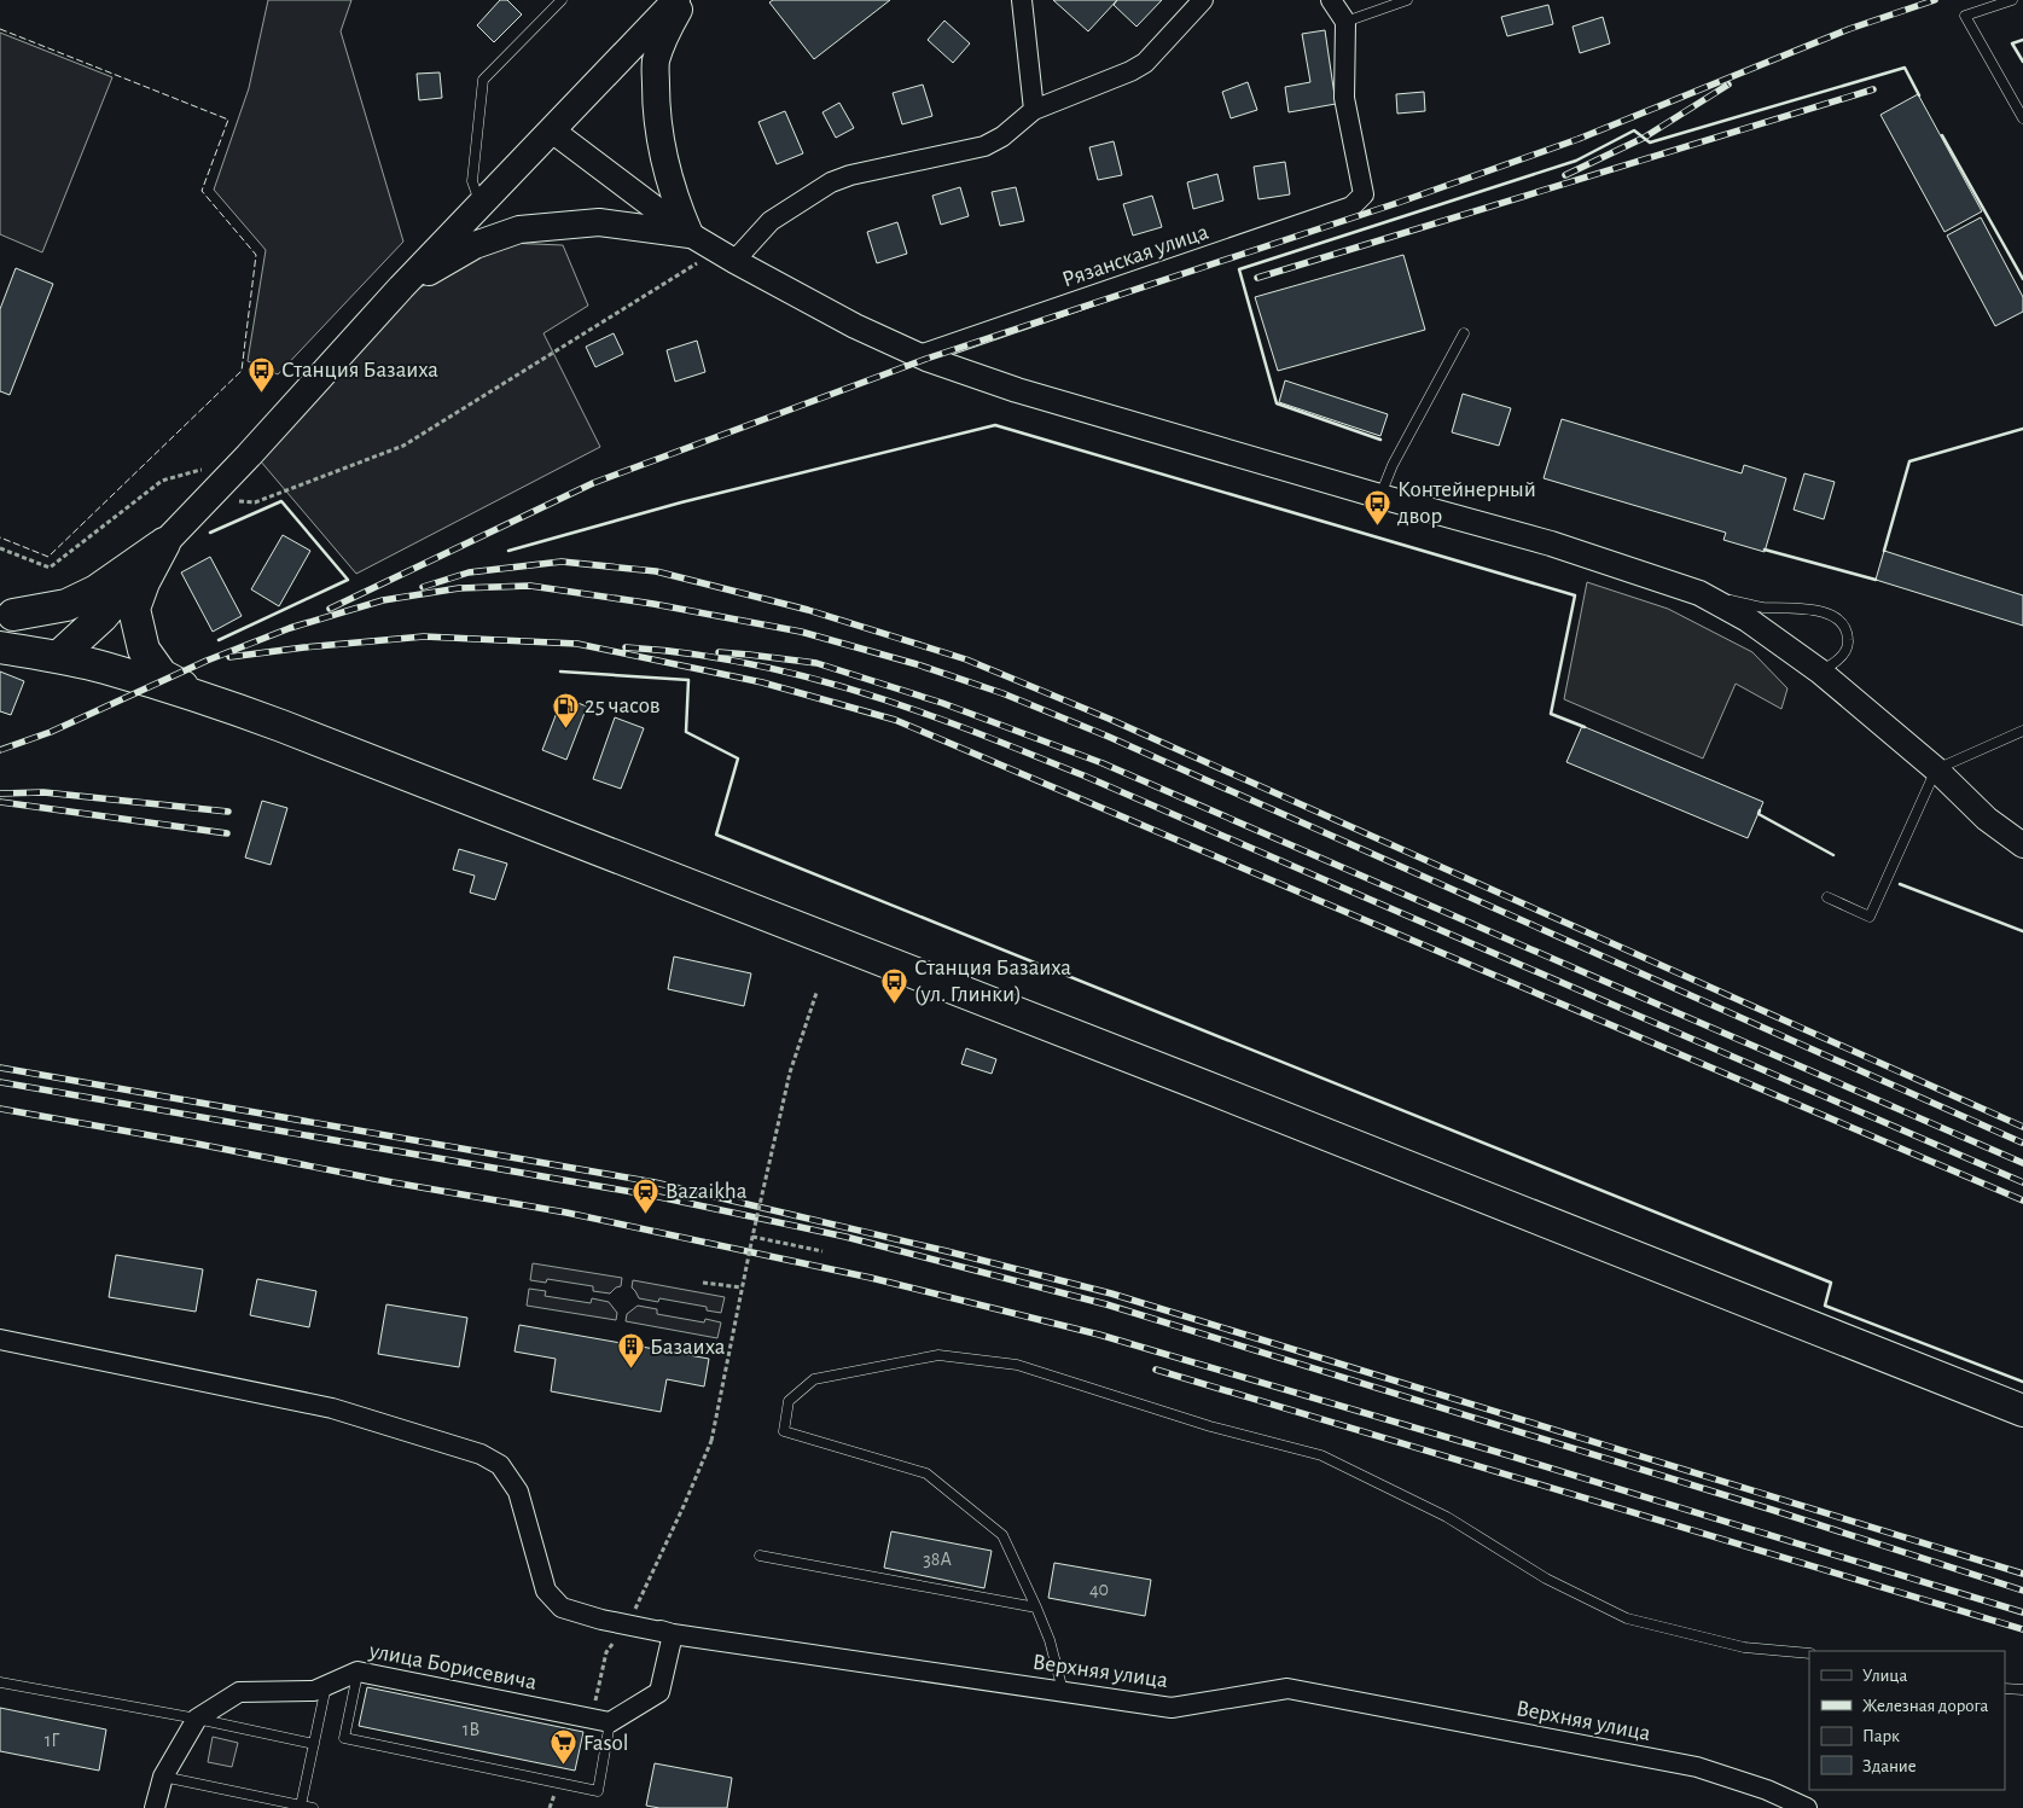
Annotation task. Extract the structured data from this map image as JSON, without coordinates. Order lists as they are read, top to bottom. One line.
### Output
{"streets":{"street":["Рязанская улица","улица Борисевича","Верхняя улица"]},"places":{"bus stop":["Станция Базаиха","Контейнерный двор","Станция Базаиха (ул. Глинки)"],"fuel station":["25 часов"],"station":["Bazaikha"],"building":["Базаиха"],"supermarket":["Fasol"]},"house_numbers":["38А","40","1В","1Г"],"legend":["Улица","Железная дорога","Парк","Здание"]}
